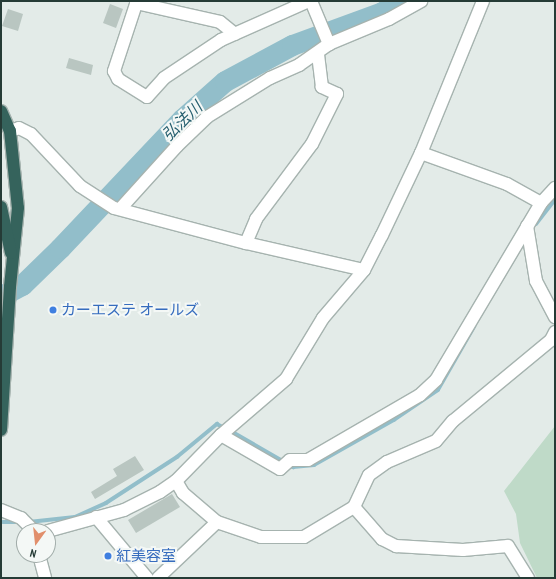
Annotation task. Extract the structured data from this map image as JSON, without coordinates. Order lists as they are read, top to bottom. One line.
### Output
{"water":["弘法川"],"places":["カーエステ オールズ","紅美容室"],"north":"bottom"}
